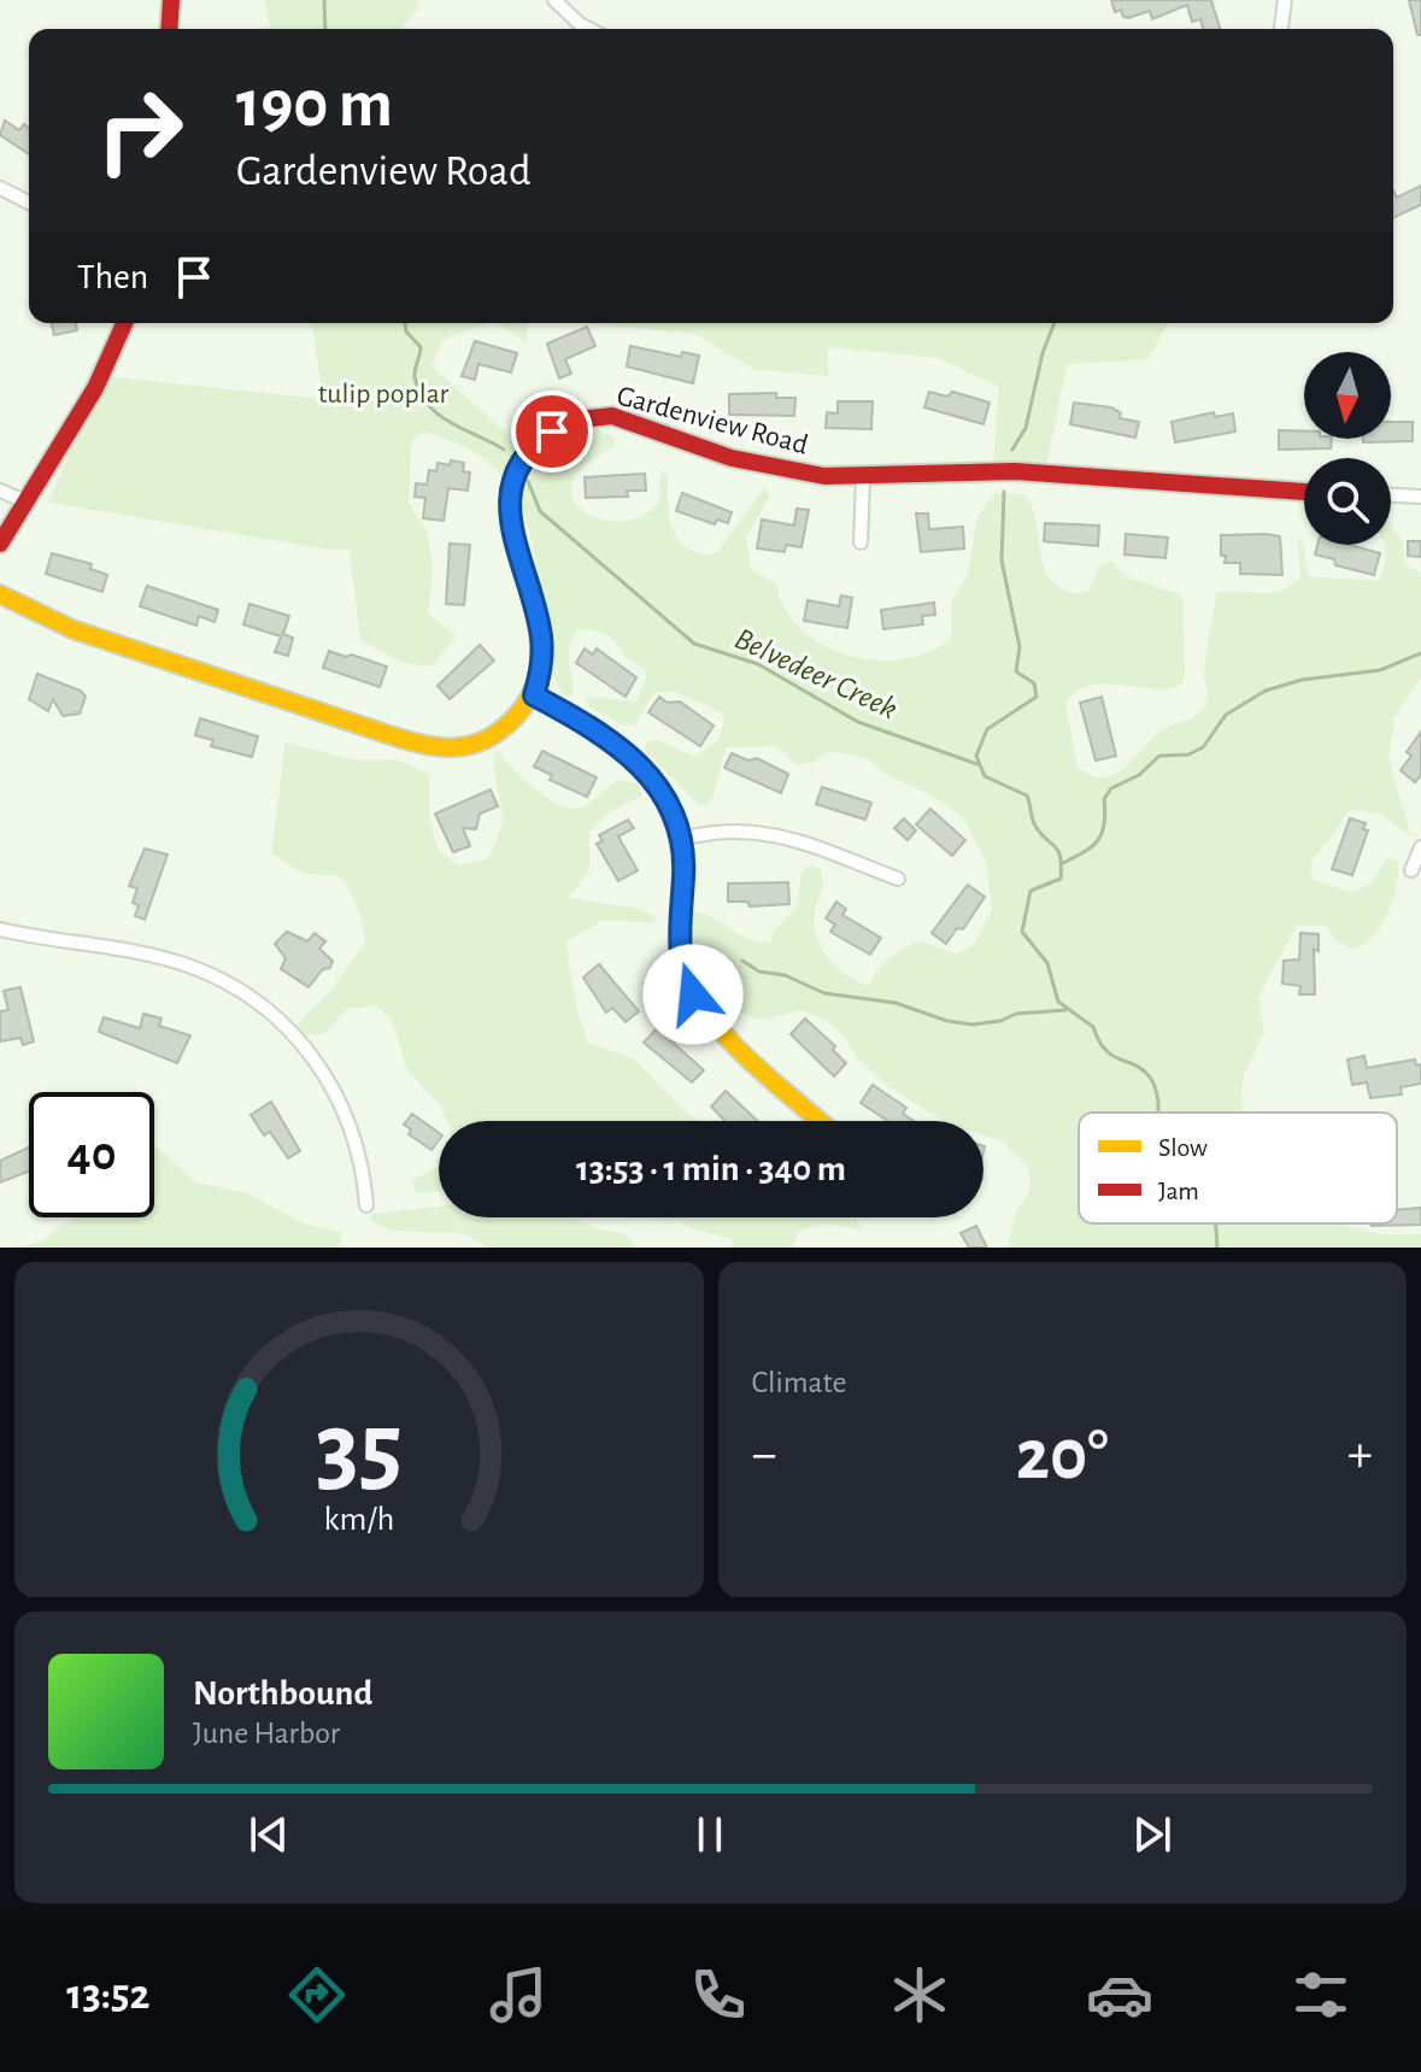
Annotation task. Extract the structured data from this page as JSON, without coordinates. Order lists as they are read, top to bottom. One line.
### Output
{"streets":{"street":["Gardenview Road"]},"water":["Belvedeer Creek"],"parks":["tulip poplar"],"legend":["Slow","Jam"],"north":"bottom","page":{"turn":["190 m","Gardenview Road"],"then":"Then","limit":"40","trip":"13:53 · 1 min · 340 m","tile":"Climate","heat":["−","20°","+"],"song":["Northbound","June Harbor"],"tabs":"13:52","gauge":["35","km/h"]}}
